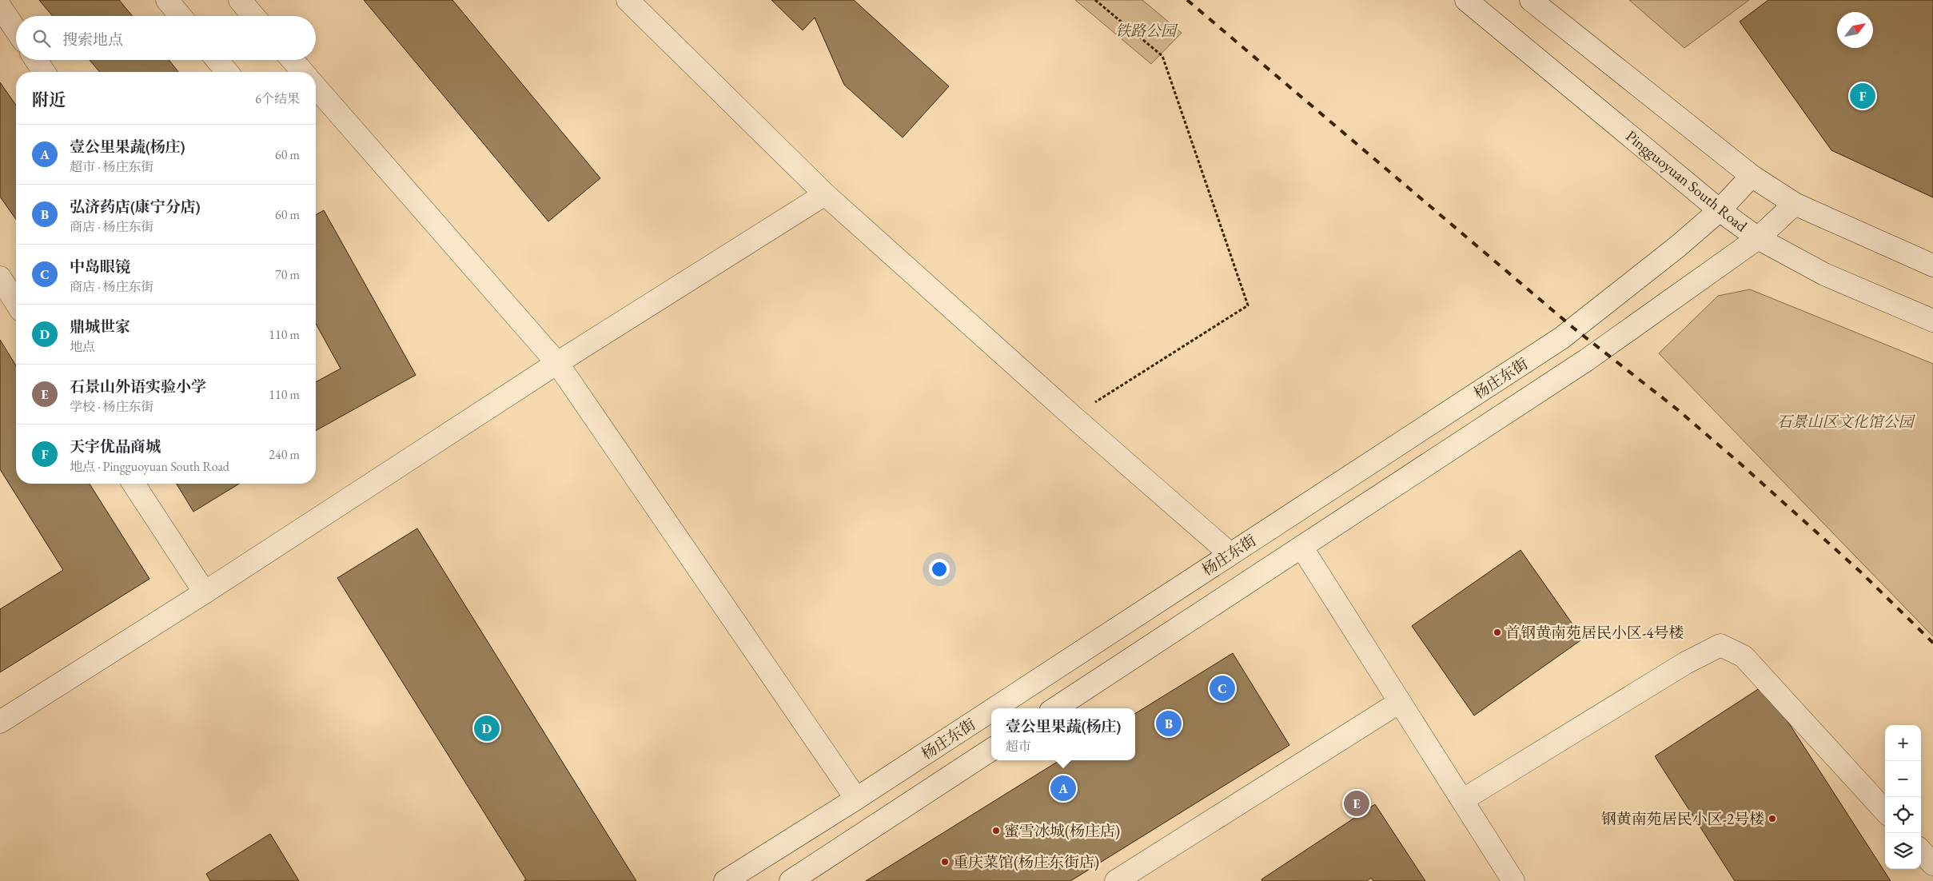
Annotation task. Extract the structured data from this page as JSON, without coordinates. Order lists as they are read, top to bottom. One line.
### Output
{"streets":{"street":["Pingguoyuan South Road","杨庄东街"]},"crossings":[["Pingguoyuan South Road","杨庄东街"]],"parks":["铁路公园","石景山区文化馆公园"],"places":["首钢黄南苑居民小区-4号楼","钢黄南苑居民小区-2号楼","蜜雪冰城(杨庄店)","重庆菜馆(杨庄东街店)"],"north":"top right","page":{"search":"搜索地点","heading":["附近","6个结果"],"pins":["F","C","B","D","A","E"],"list":[{"mark":"A","name":"壹公里果蔬(杨庄)","note":"超市 · 杨庄东街","value":"60 m"},{"mark":"B","name":"弘济药店(康宁分店)","note":"商店 · 杨庄东街","value":"60 m"},{"mark":"C","name":"中岛眼镜","note":"商店 · 杨庄东街","value":"70 m"},{"mark":"D","name":"鼎城世家","note":"地点","value":"110 m"},{"mark":"E","name":"石景山外语实验小学","note":"学校 · 杨庄东街","value":"110 m"},{"mark":"F","name":"天宇优品商城","note":"地点 · Pingguoyuan South Road","value":"240 m"}],"popup":["壹公里果蔬(杨庄)","超市"],"map_buttons":["+","−"]}}
